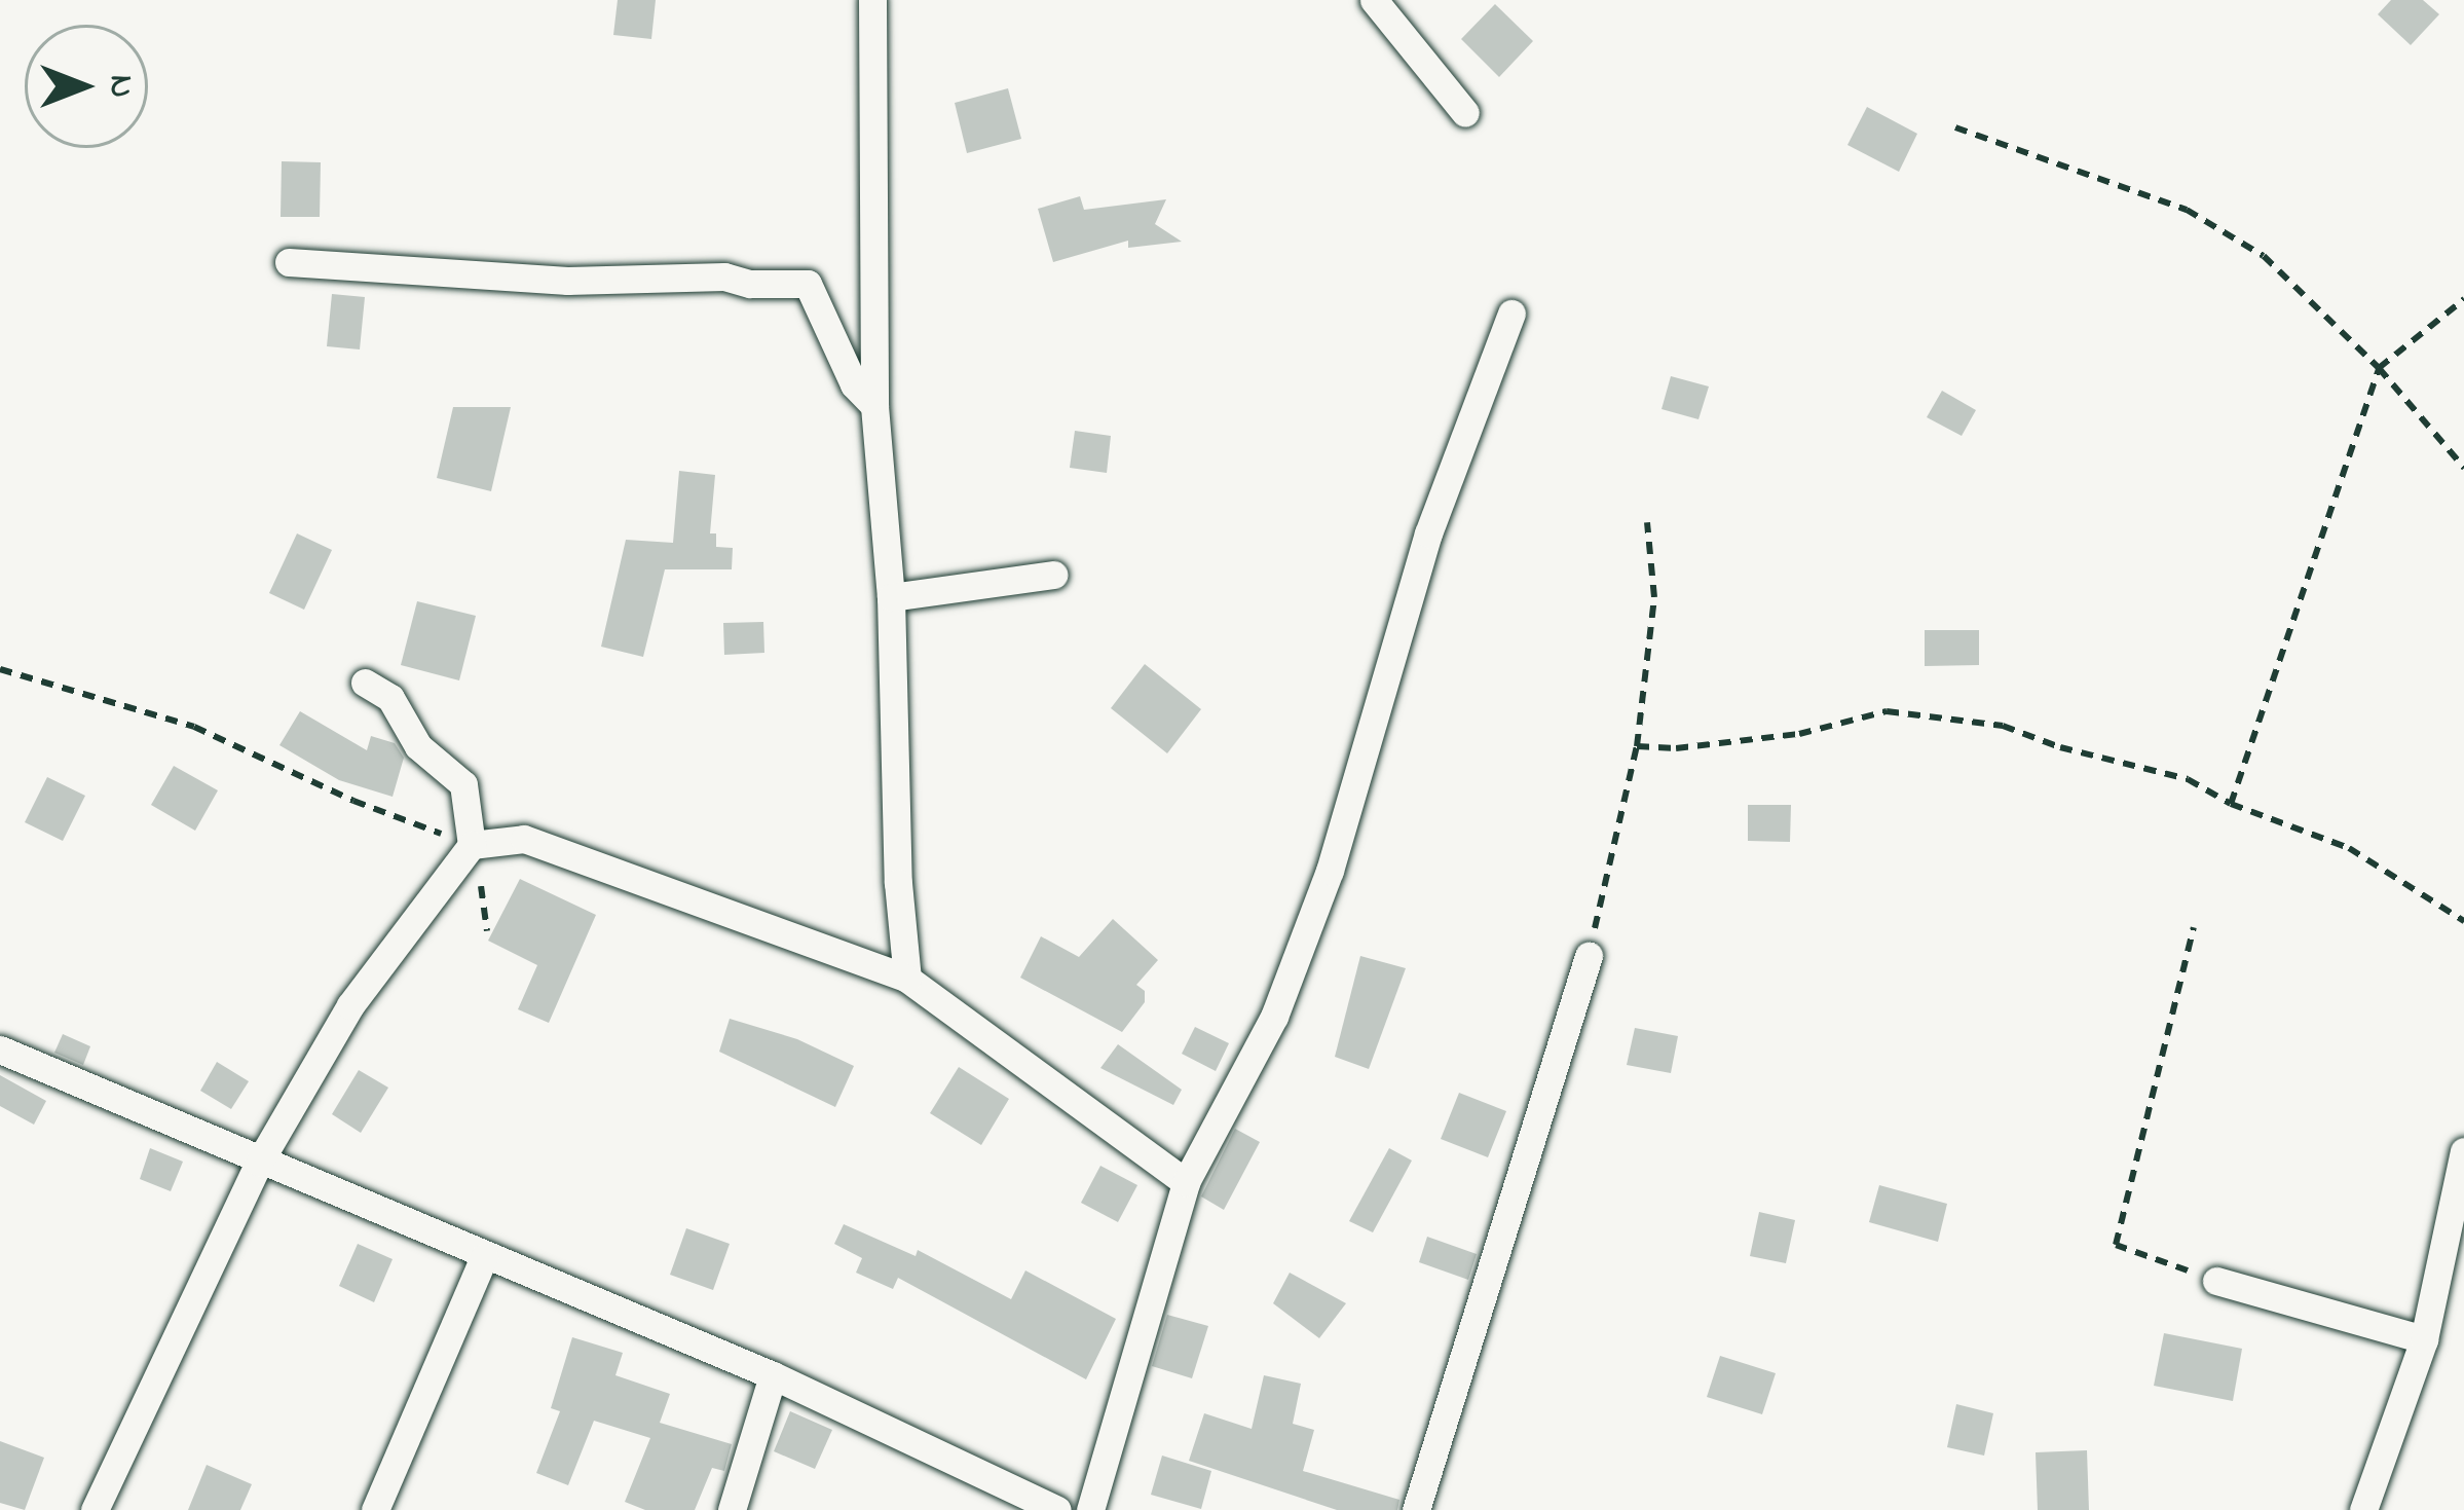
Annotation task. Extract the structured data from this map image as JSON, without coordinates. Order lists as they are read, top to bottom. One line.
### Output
{"north":"right"}
